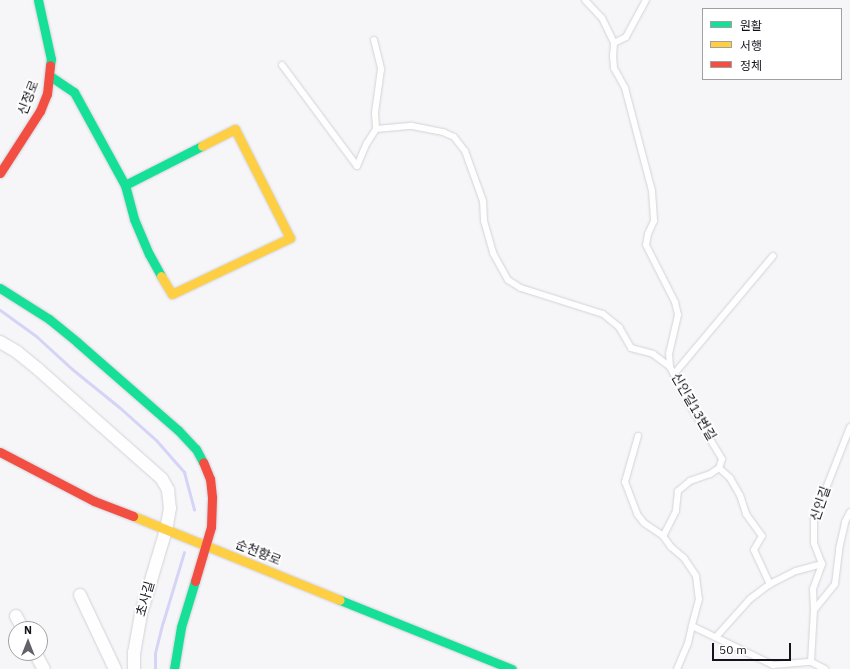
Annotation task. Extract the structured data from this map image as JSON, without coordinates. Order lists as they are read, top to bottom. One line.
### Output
{"streets":{"street":["신정로","순천향로","초사길"],"lane":["신인길13번길","신인길"]},"crossings":[["순천향로","초사길"]],"legend":["원활","서행","정체"],"scale_bar":"50 m","north":"top"}
